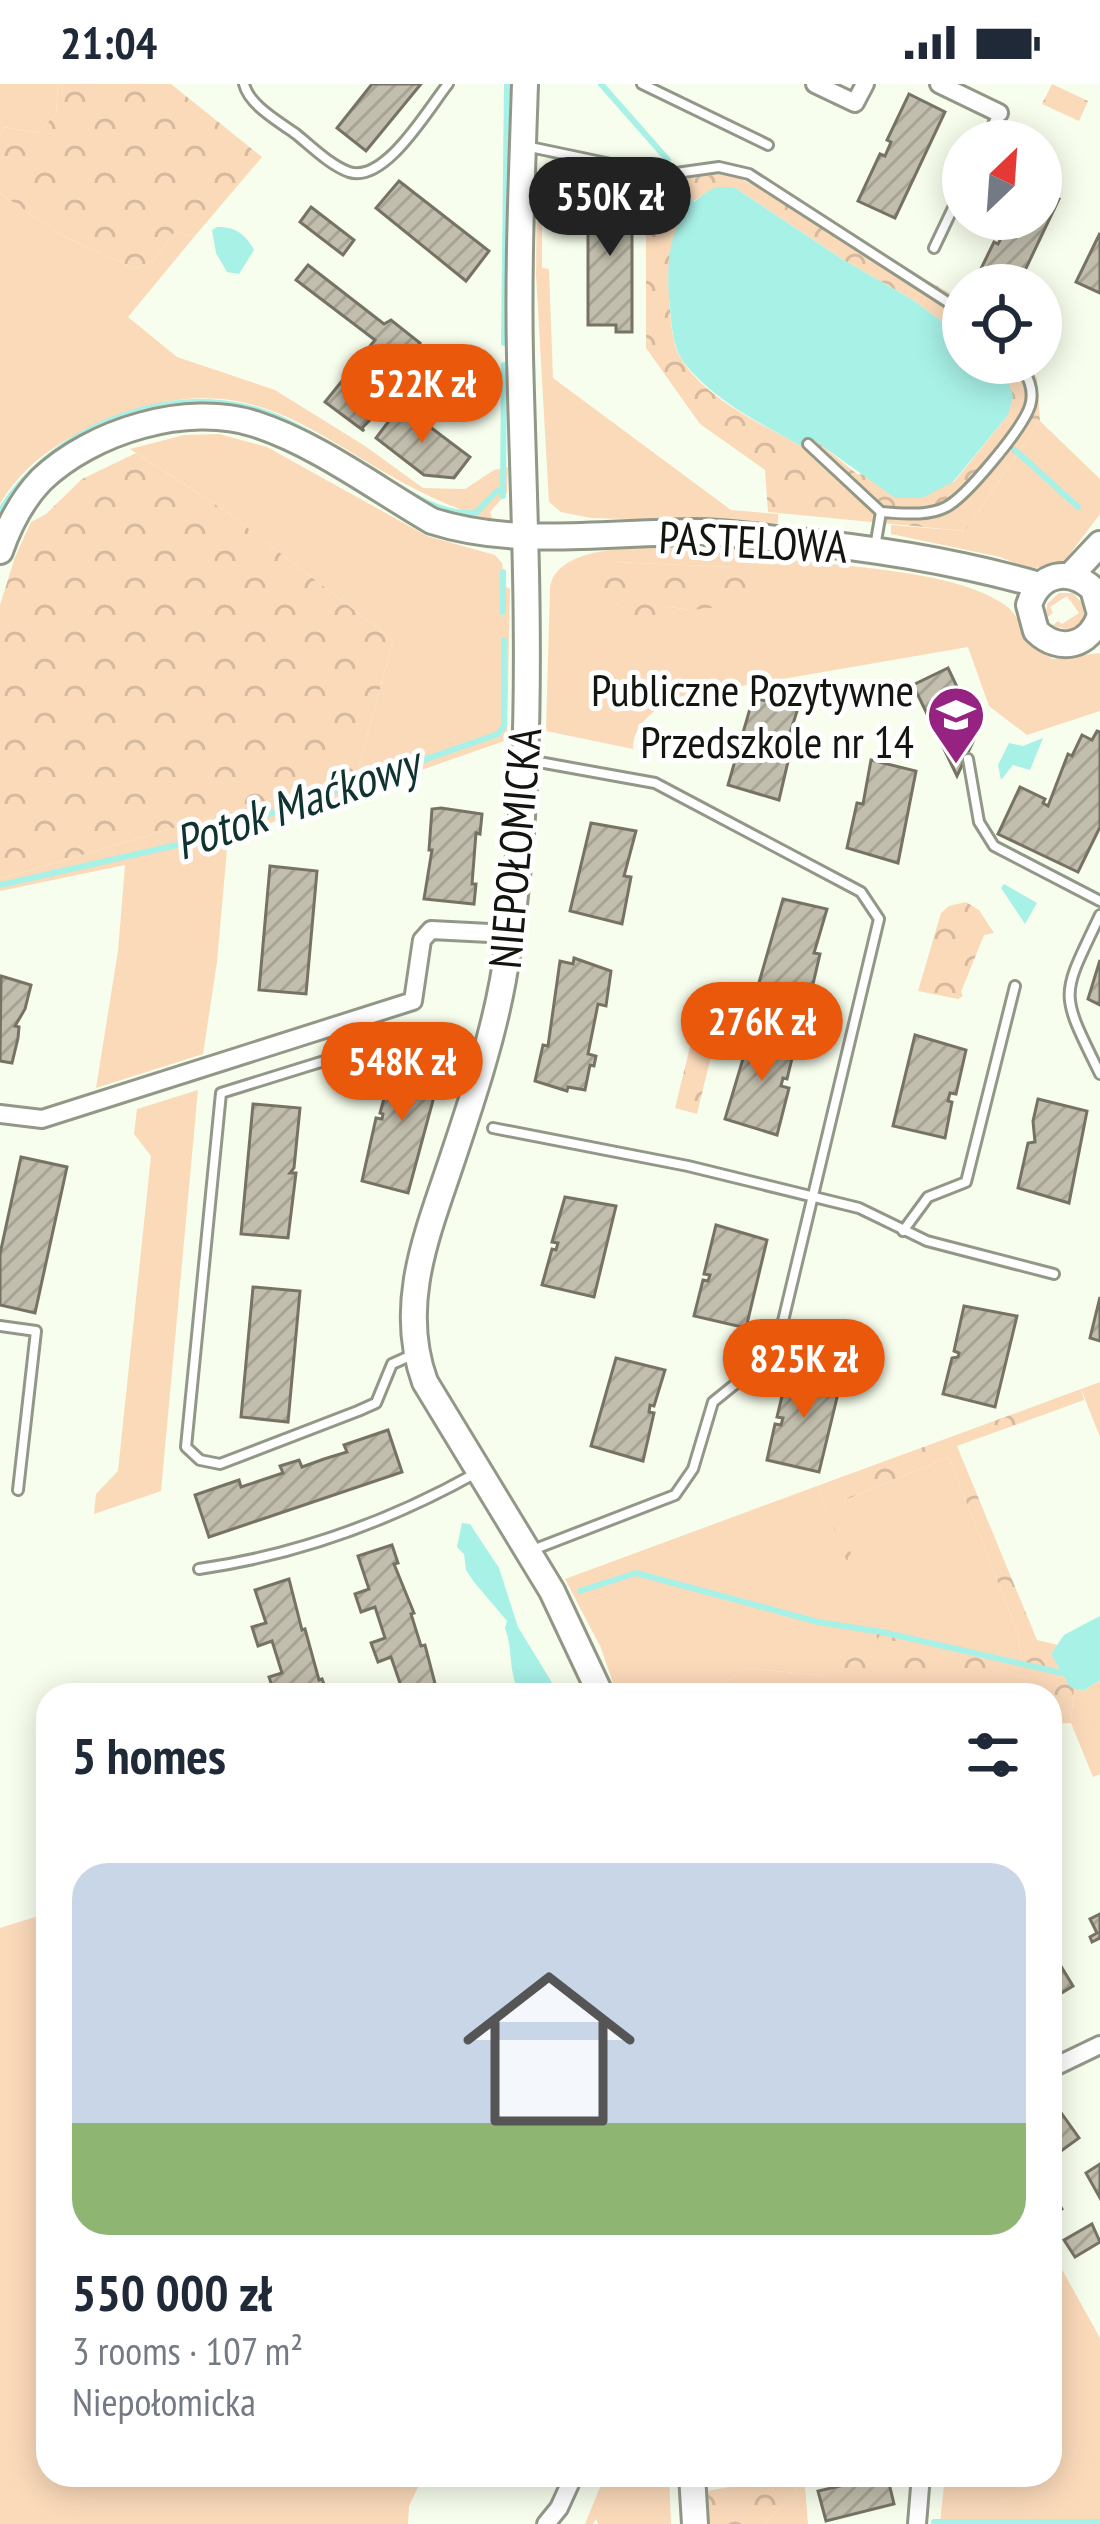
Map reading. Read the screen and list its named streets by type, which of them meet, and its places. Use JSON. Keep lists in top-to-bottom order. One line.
{"streets":{"main road":["PASTELOWA","NIEPOŁOMICKA"]},"crossings":[["PASTELOWA","NIEPOŁOMICKA"]],"water":["Potok Maćkowy"],"places":{"school or university":["Publiczne Pozytywne Przedszkole nr 14"]},"north":"top right","page":{"status":"21:04","price":["550K zł","522K zł","276K zł","548K zł","825K zł"],"heading":"5 homes","list":[{"name":"550 000 zł","note":"3 rooms · 107 m² · Niepołomicka"}]}}
